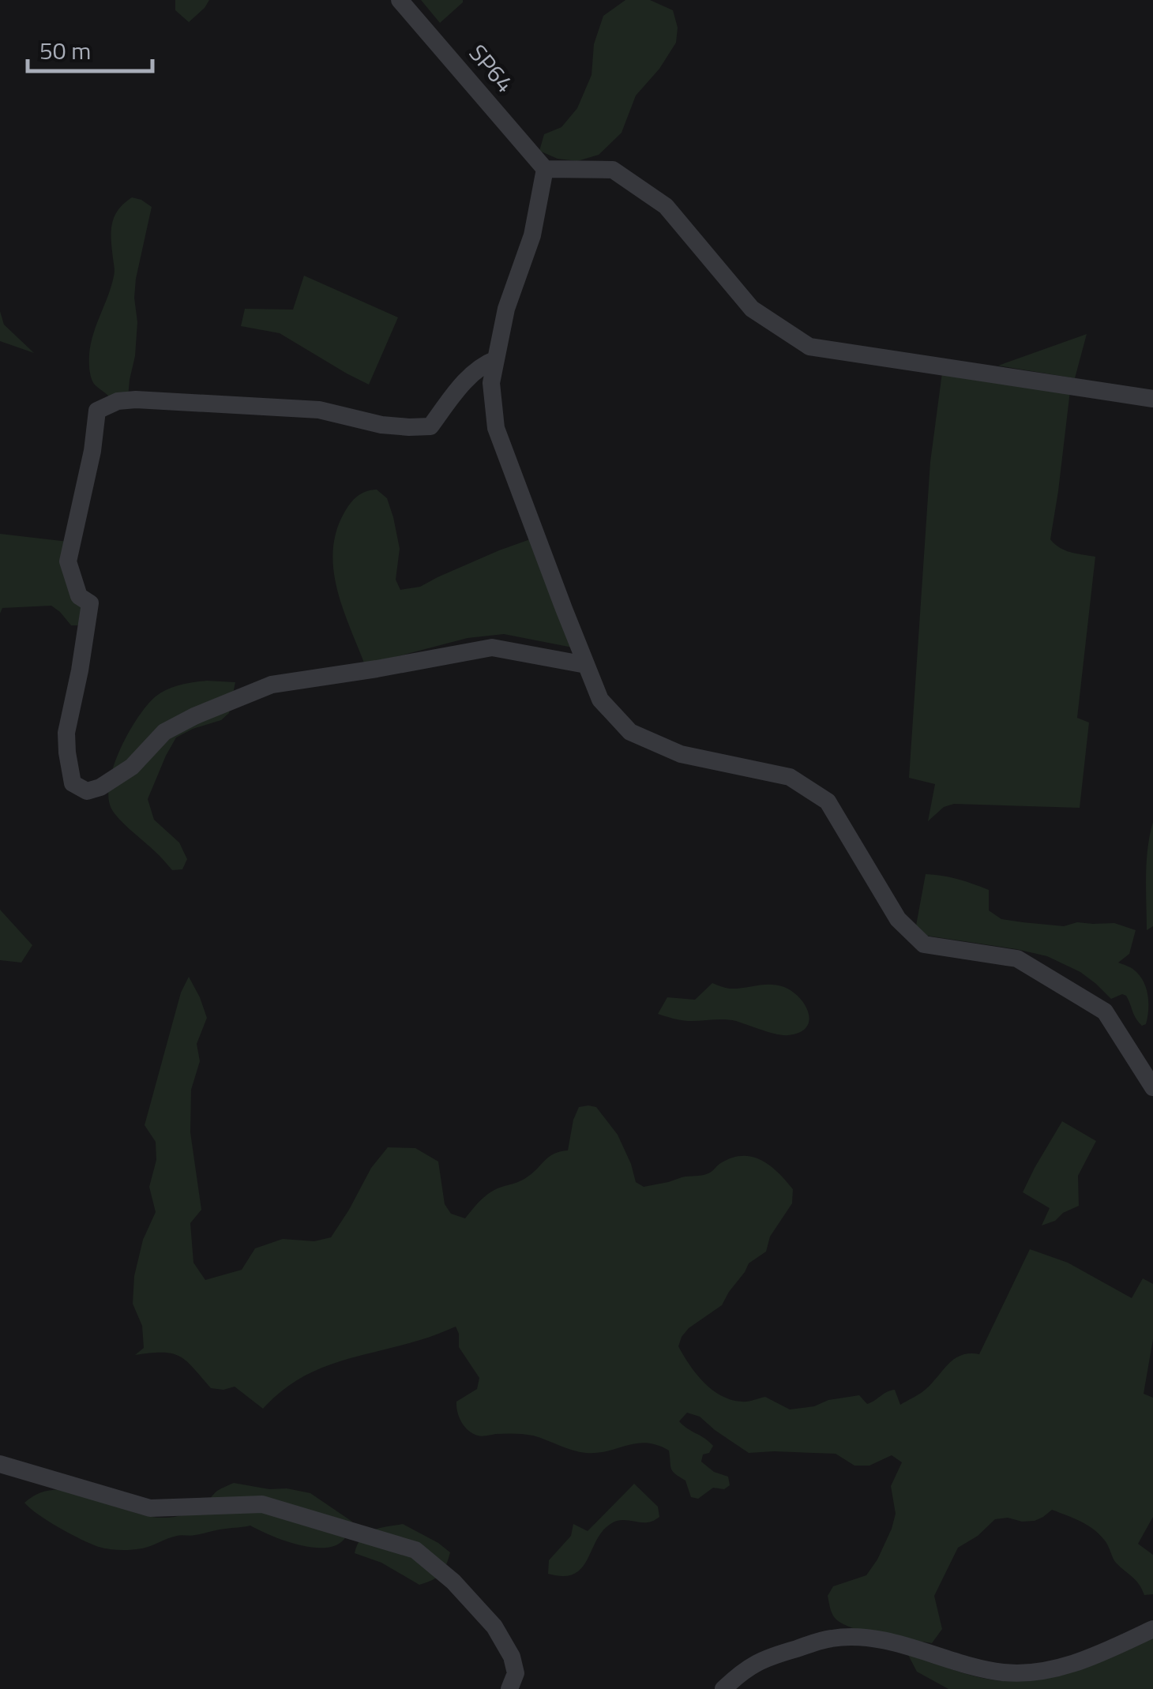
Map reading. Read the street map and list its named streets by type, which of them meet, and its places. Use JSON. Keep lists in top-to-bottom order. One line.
{"streets":{"street":["SP64"]},"scale_bar":"50 m"}
